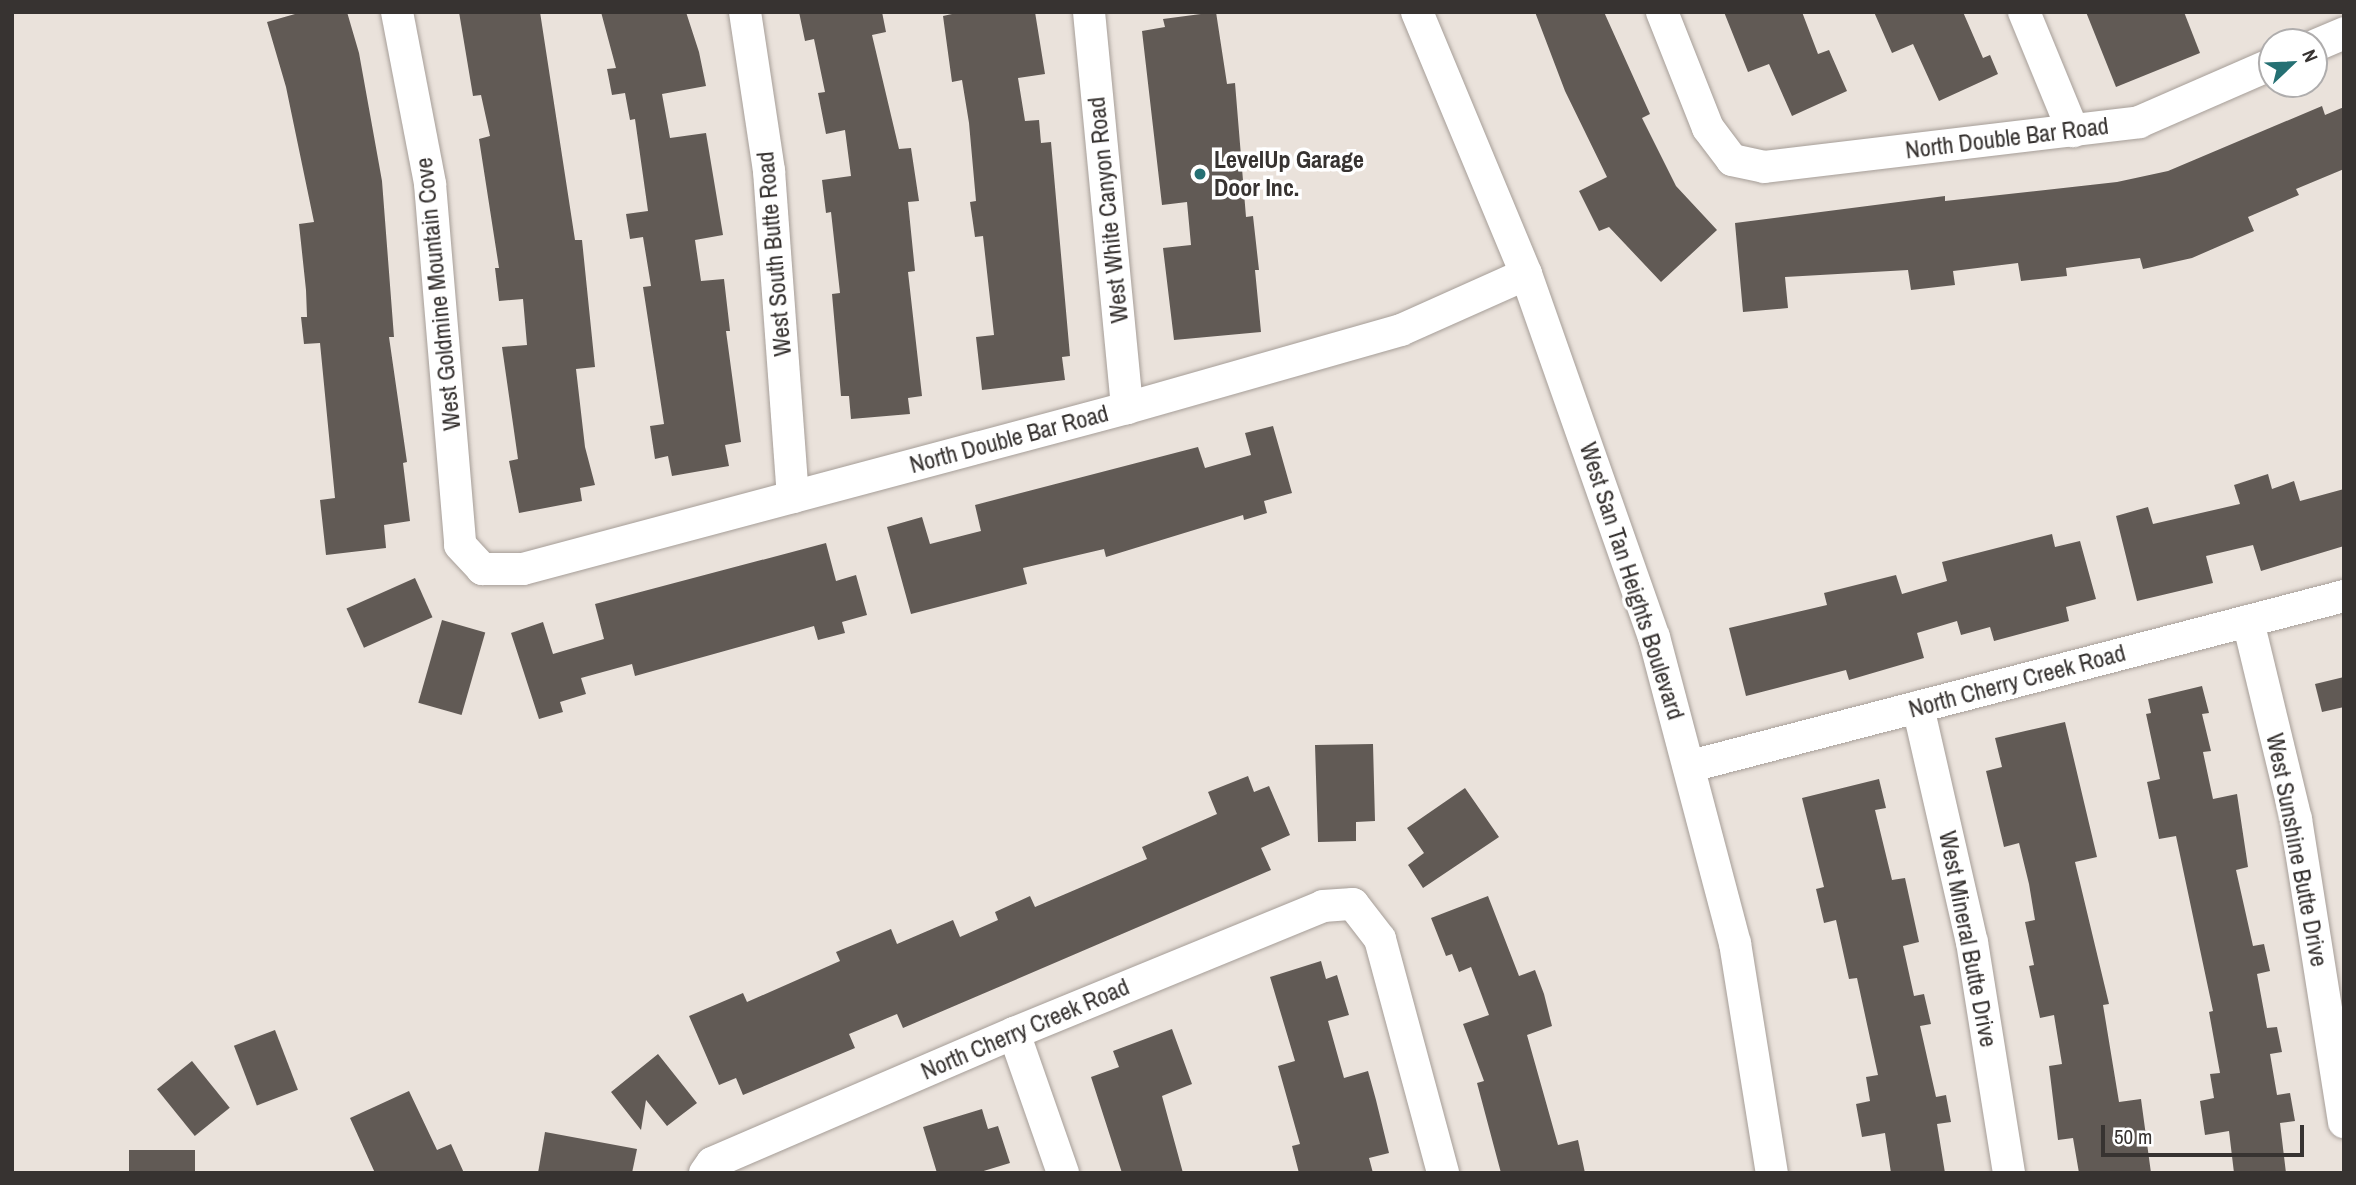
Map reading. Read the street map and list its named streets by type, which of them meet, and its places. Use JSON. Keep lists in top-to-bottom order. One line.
{"streets":{"street":["North Double Bar Road","West White Canyon Road","West South Butte Road","West Goldmine Mountain Cove","West San Tan Heights Boulevard","North Cherry Creek Road","West Sunshine Butte Drive","West Mineral Butte Drive"]},"crossings":[["North Double Bar Road","West White Canyon Road"],["North Double Bar Road","West South Butte Road"],["North Double Bar Road","West Goldmine Mountain Cove"],["North Double Bar Road","West San Tan Heights Boulevard"],["West San Tan Heights Boulevard","North Cherry Creek Road"],["North Cherry Creek Road","West Sunshine Butte Drive"],["North Cherry Creek Road","West Mineral Butte Drive"]],"places":["LevelUp Garage Door Inc."],"scale_bar":"50 m","north":"top right"}
